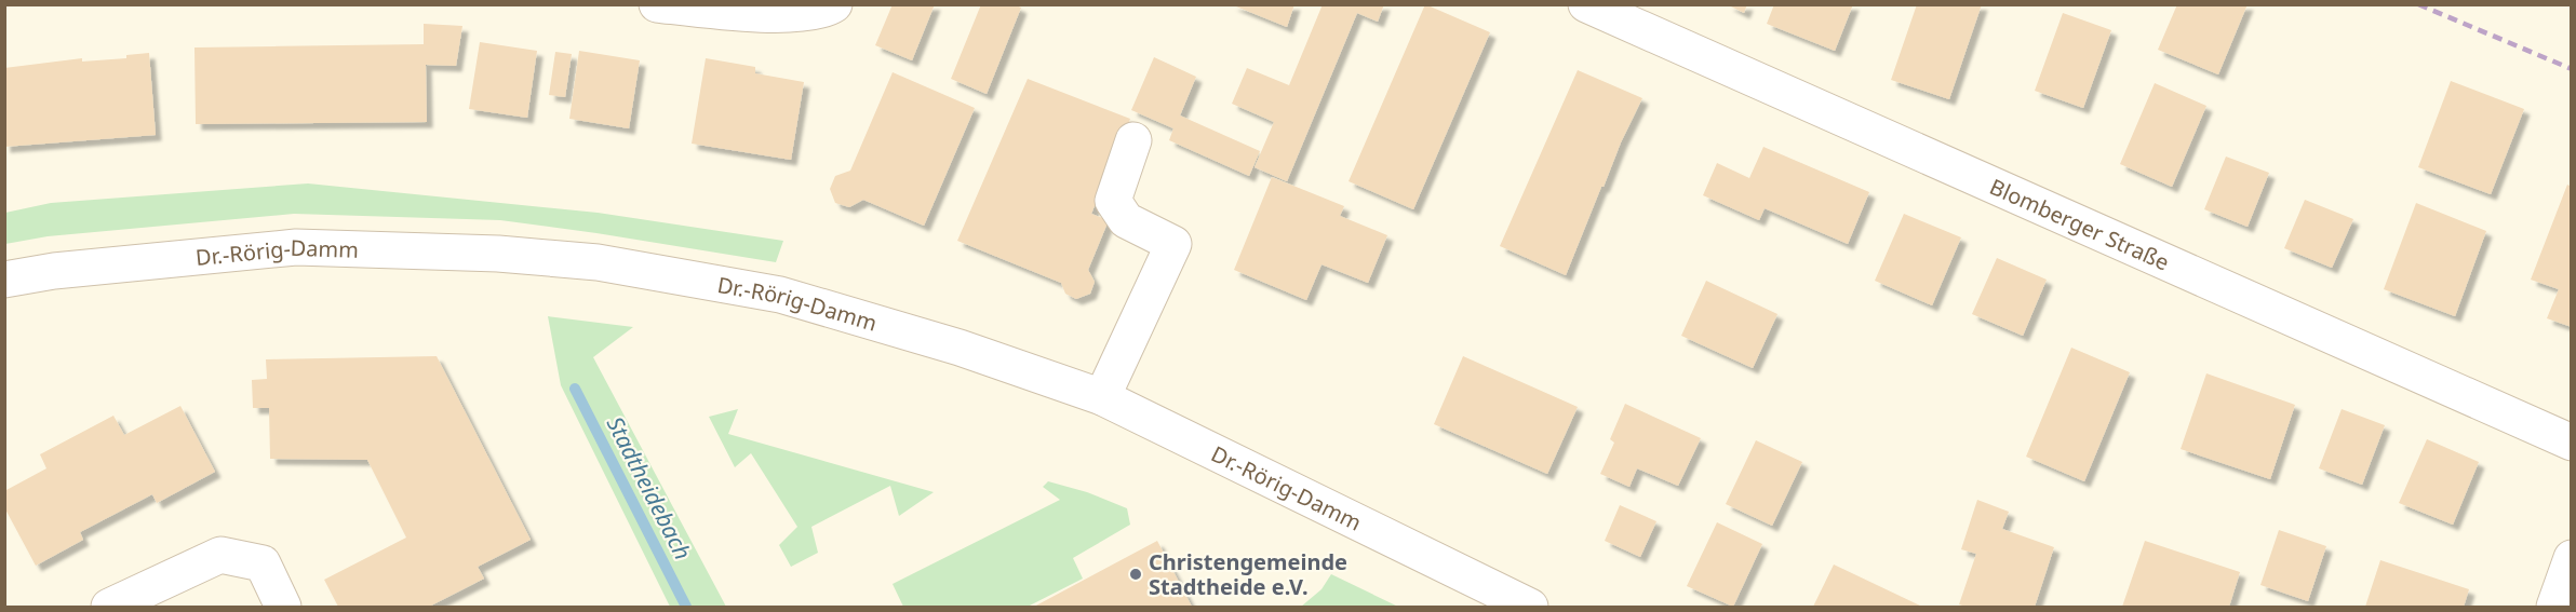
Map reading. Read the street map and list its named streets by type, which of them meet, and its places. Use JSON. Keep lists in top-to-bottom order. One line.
{"streets":{"street":["Blomberger Straße","Dr.-Rörig-Damm"]},"water":["Stadtheidebach"],"places":["Christengemeinde Stadtheide e.V."]}
